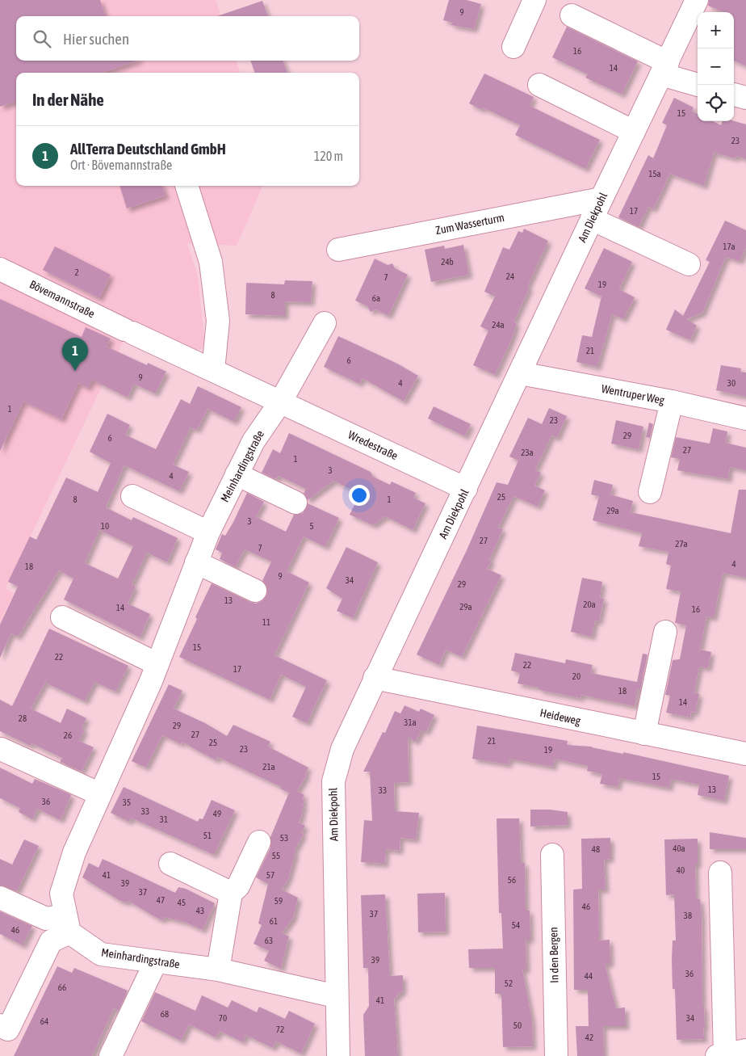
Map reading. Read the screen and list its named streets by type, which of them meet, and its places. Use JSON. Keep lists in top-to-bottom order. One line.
{"streets":{"street":["Am Diekpohl","Zum Wasserturm","Bövemannstraße","Wentruper Weg","Wredestraße","Meinhardingstraße","Heideweg","In den Bergen"]},"crossings":[["Am Diekpohl","Zum Wasserturm"],["Am Diekpohl","Wentruper Weg"],["Am Diekpohl","Wredestraße"],["Am Diekpohl","Meinhardingstraße"],["Am Diekpohl","Heideweg"],["Bövemannstraße","Wredestraße"],["Wredestraße","Meinhardingstraße"]],"house_numbers":["9","16","14","15","23","15a","17","17a","24b","2","24","7","19","8","6a","24a","21","6","9","4","30","1","23","29","6","27","23a","1","3","4","25","8","1","29a","3","10","5","27","27a","7","4","18","9","34","29","13","20a","29a","14","16","11","15","22","22","17","20","18","14","28","31a","29","27","26","21","25","23","19","21a","15","13","33","36","35","33","49","31","51","53","40a","48","55","40","41","57","56","39","37","47","59","45","46","43","37","38","61","54","46","63","39","36","44","52","66","41","68","70","34","64","50","72","42"],"page":{"map_buttons":["+","−"],"search":"Hier suchen","heading":"In der Nähe","list":[{"mark":"1","name":"AllTerra Deutschland GmbH","note":"Ort · Bövemannstraße","value":"120 m"}],"pins":"1"}}
